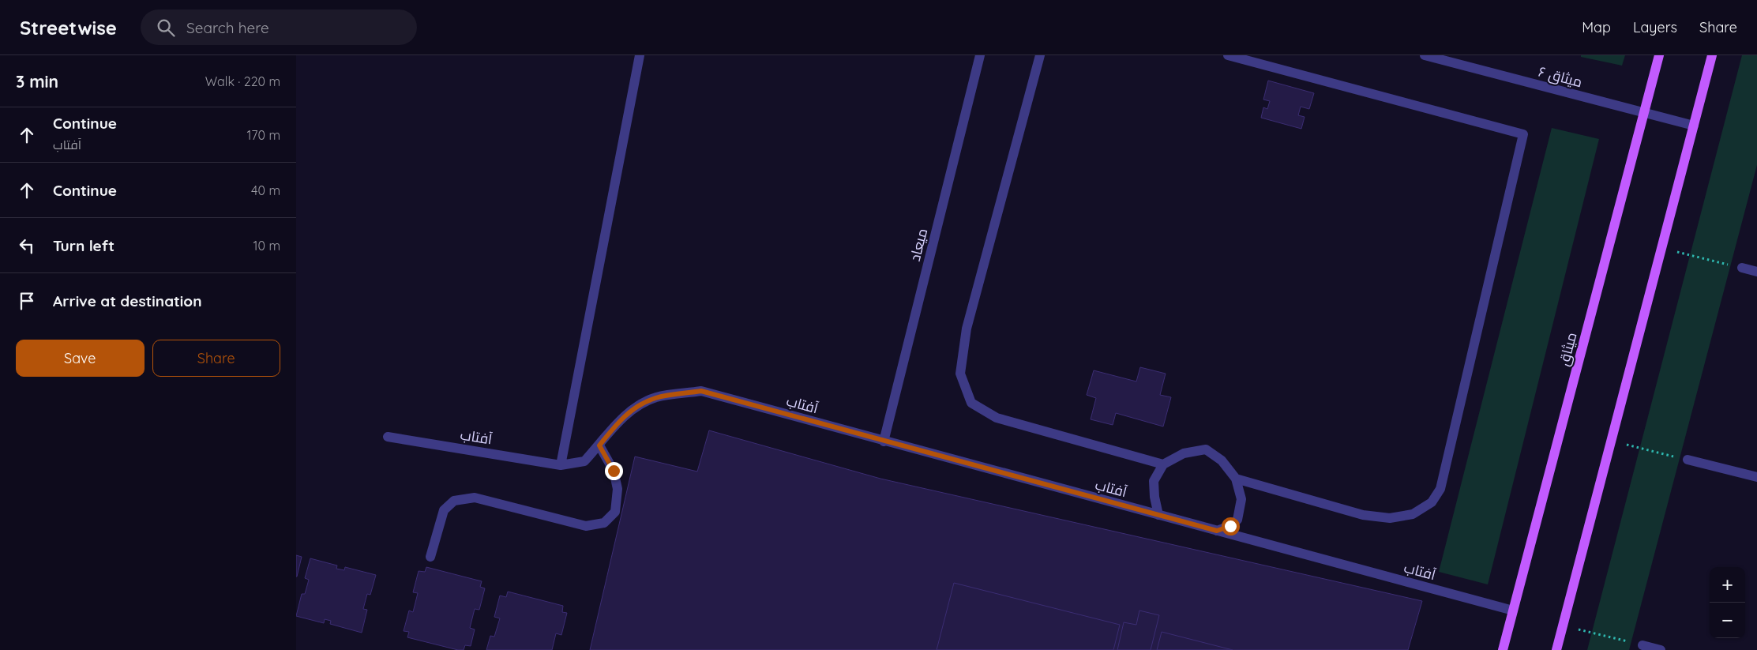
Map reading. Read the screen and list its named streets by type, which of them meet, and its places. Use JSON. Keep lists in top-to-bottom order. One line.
{"streets":{"main road":["میثاق"],"street":["میثاق ۶","میعاد","آفتاب"]},"crossings":[["میثاق ۶","میثاق"],["میعاد","آفتاب"],["میثاق","آفتاب"]],"page":{"header":"Streetwise","search":"Search here","nav":["Map","Layers","Share"],"heading":["3 min","Walk · 220 m"],"list":[["Continue","آفتاب","170 m"],["Continue","40 m"],["Turn left","10 m"],"Arrive at destination"],"buttons":["Save","Share"],"map_buttons":["+","−"]}}
